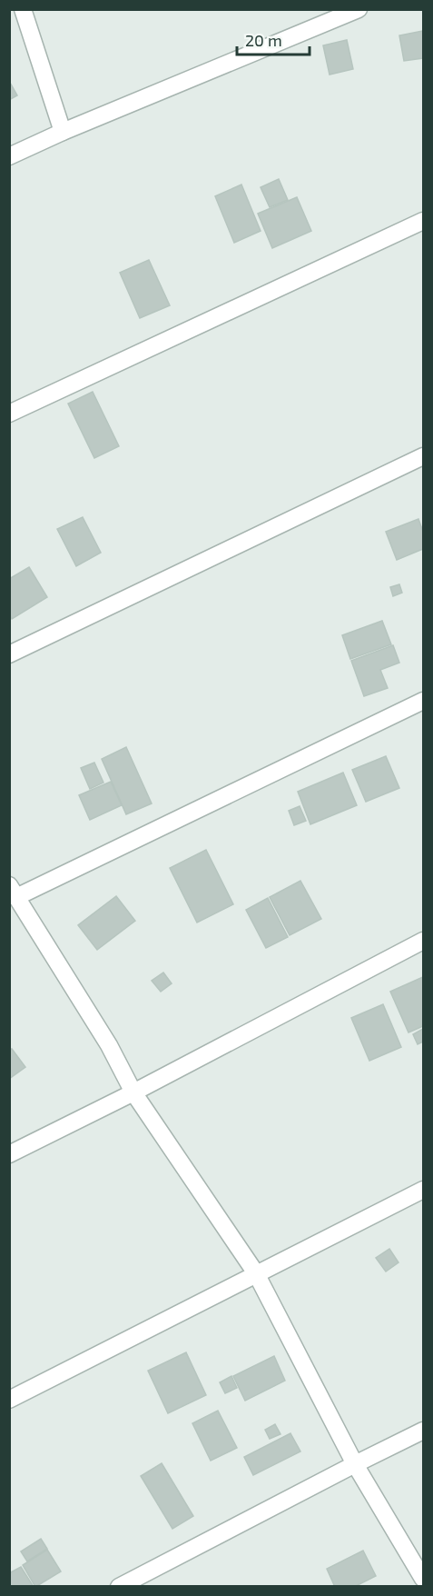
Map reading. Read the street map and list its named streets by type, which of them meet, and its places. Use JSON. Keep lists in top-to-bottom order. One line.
{"scale_bar":"20 m"}
